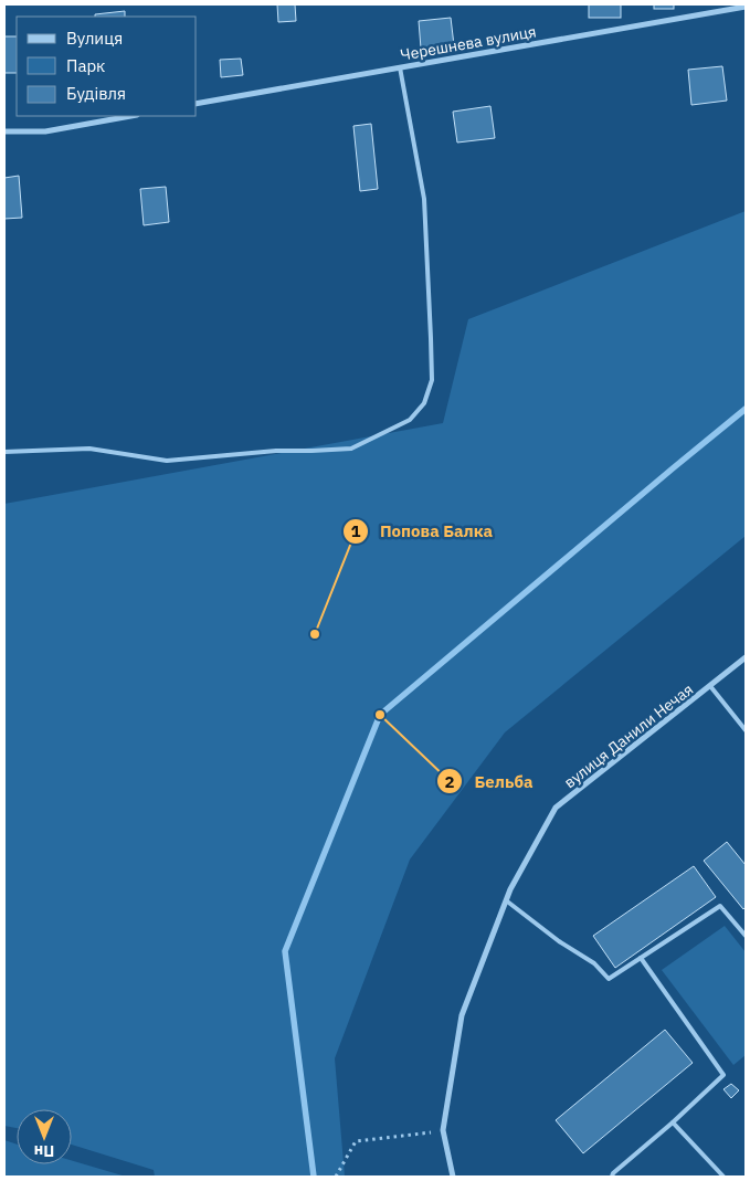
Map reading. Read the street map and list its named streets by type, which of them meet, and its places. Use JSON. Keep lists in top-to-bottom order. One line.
{"streets":{"street":["Черешнева вулиця","вулиця Данили Нечая"]},"places":["Попова Балка","Бельба"],"legend":["Вулиця","Парк","Будівля"],"north":"bottom"}
